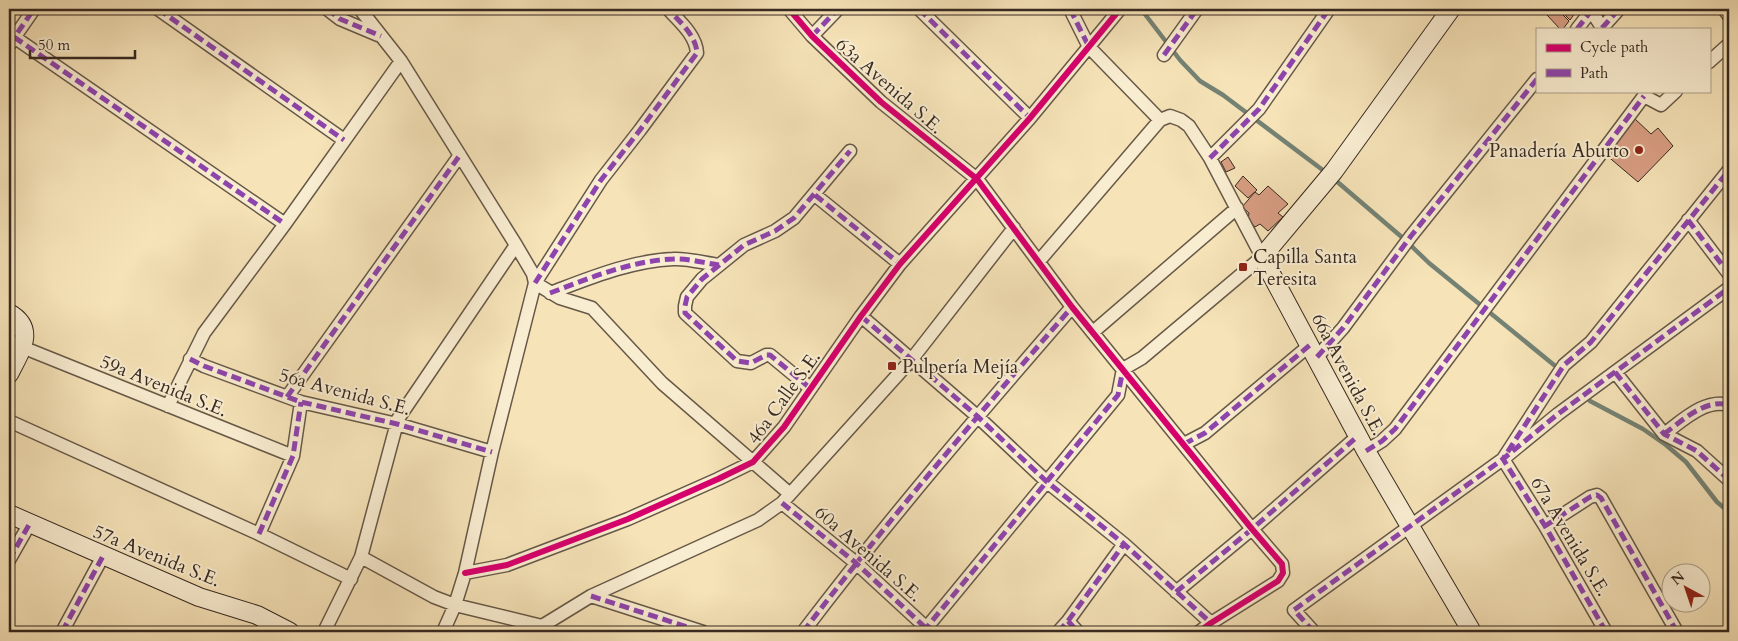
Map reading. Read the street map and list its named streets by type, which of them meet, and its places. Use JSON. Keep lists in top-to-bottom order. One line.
{"streets":{"street":["63a Avenida S.E.","66a Avenida S.E.","59a Avenida S.E.","56a Avenida S.E.","46a Calle S.E.","67a Avenida S.E.","60a Avenida S.E.","57a Avenida S.E."]},"crossings":[["63a Avenida S.E.","46a Calle S.E."],["66a Avenida S.E.","46a Calle S.E."],["46a Calle S.E.","60a Avenida S.E."]],"places":{"other":["Panadería Aburto"],"transit":["Capilla Santa Teresita","Pulpería Mejía"]},"legend":["Cycle path","Path"],"scale_bar":"50 m","north":"top left"}
